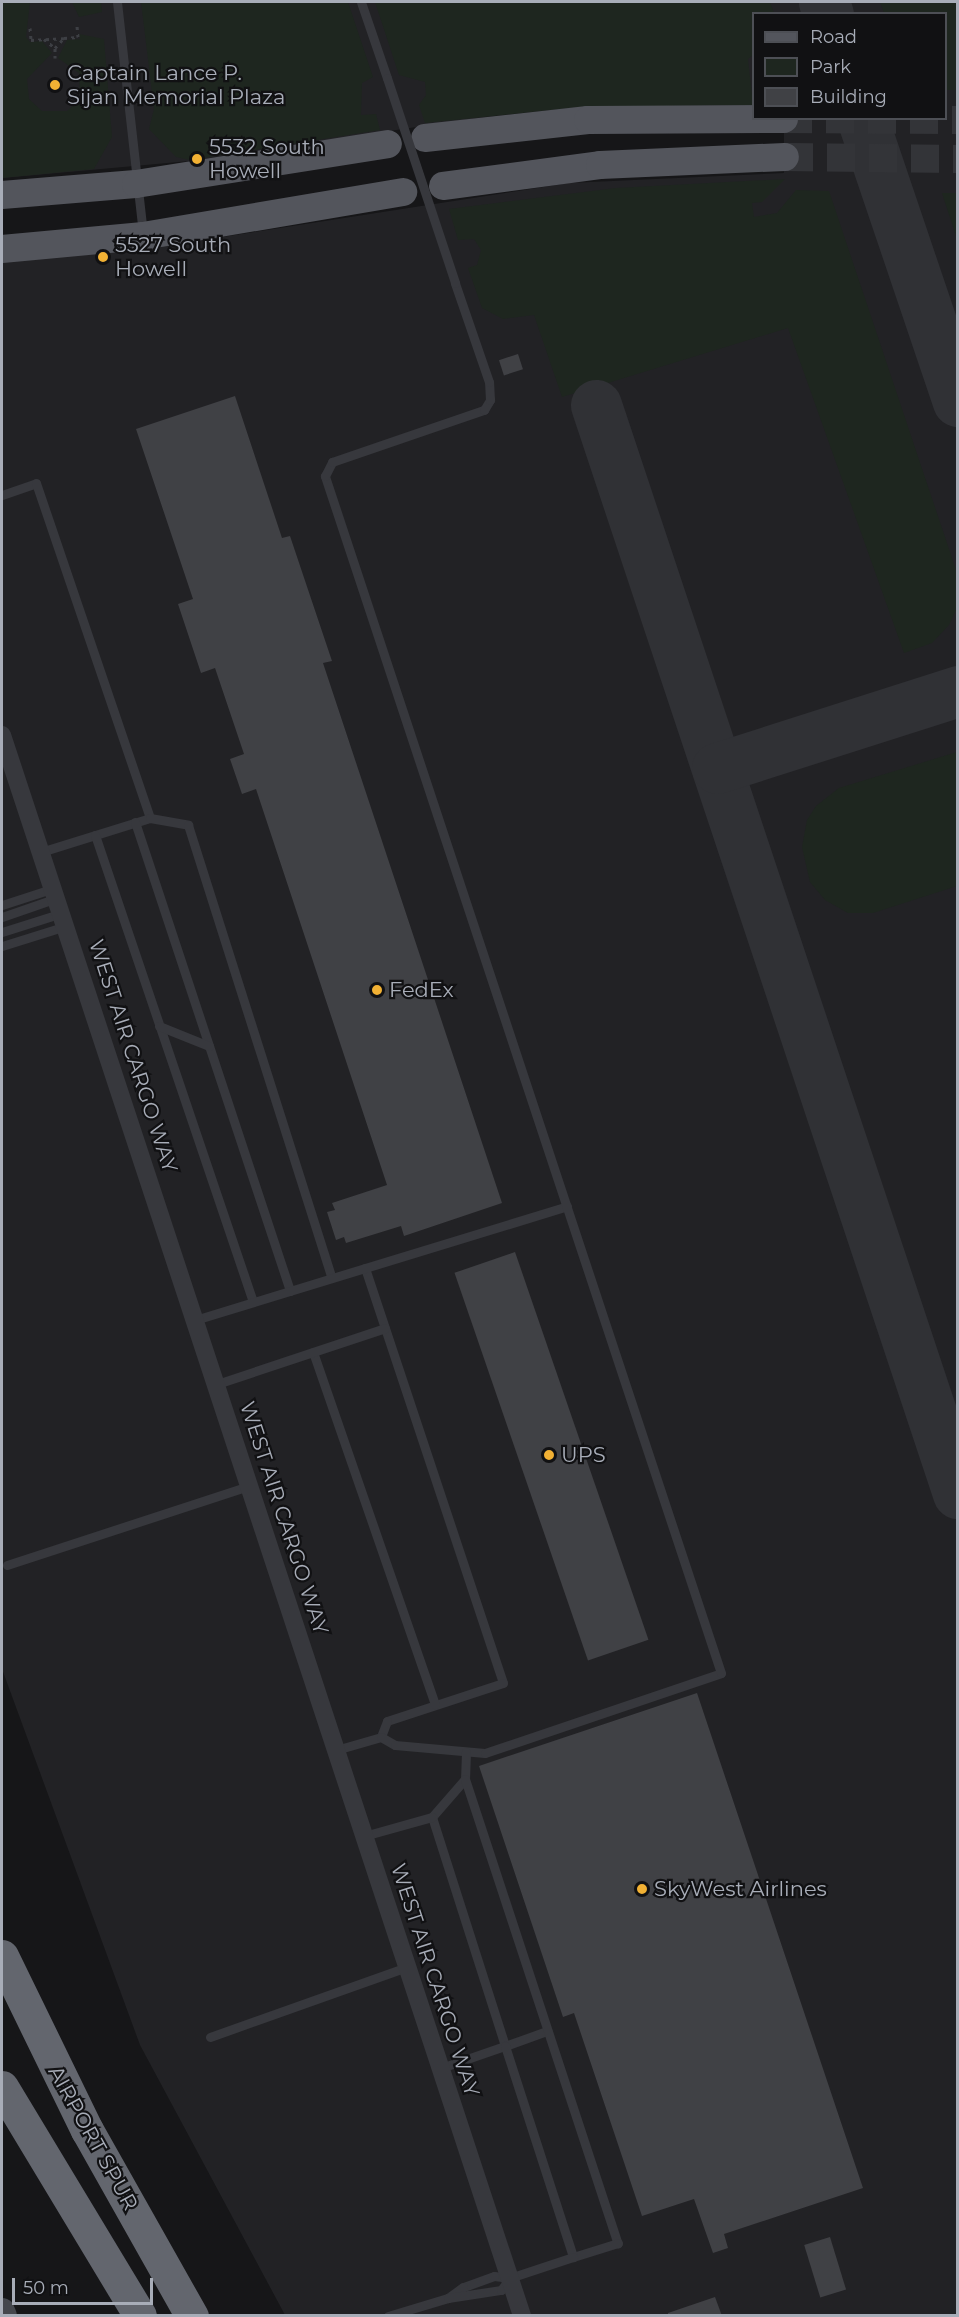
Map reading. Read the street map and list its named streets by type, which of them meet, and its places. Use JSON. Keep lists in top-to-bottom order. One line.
{"streets":{"highway":["AIRPORT SPUR"],"street":["WEST AIR CARGO WAY"]},"places":["Captain Lance P. Sijan Memorial Plaza","5532 South Howell","5527 South Howell","FedEx","UPS","SkyWest Airlines"],"legend":["Road","Park","Building"],"scale_bar":"50 m"}
